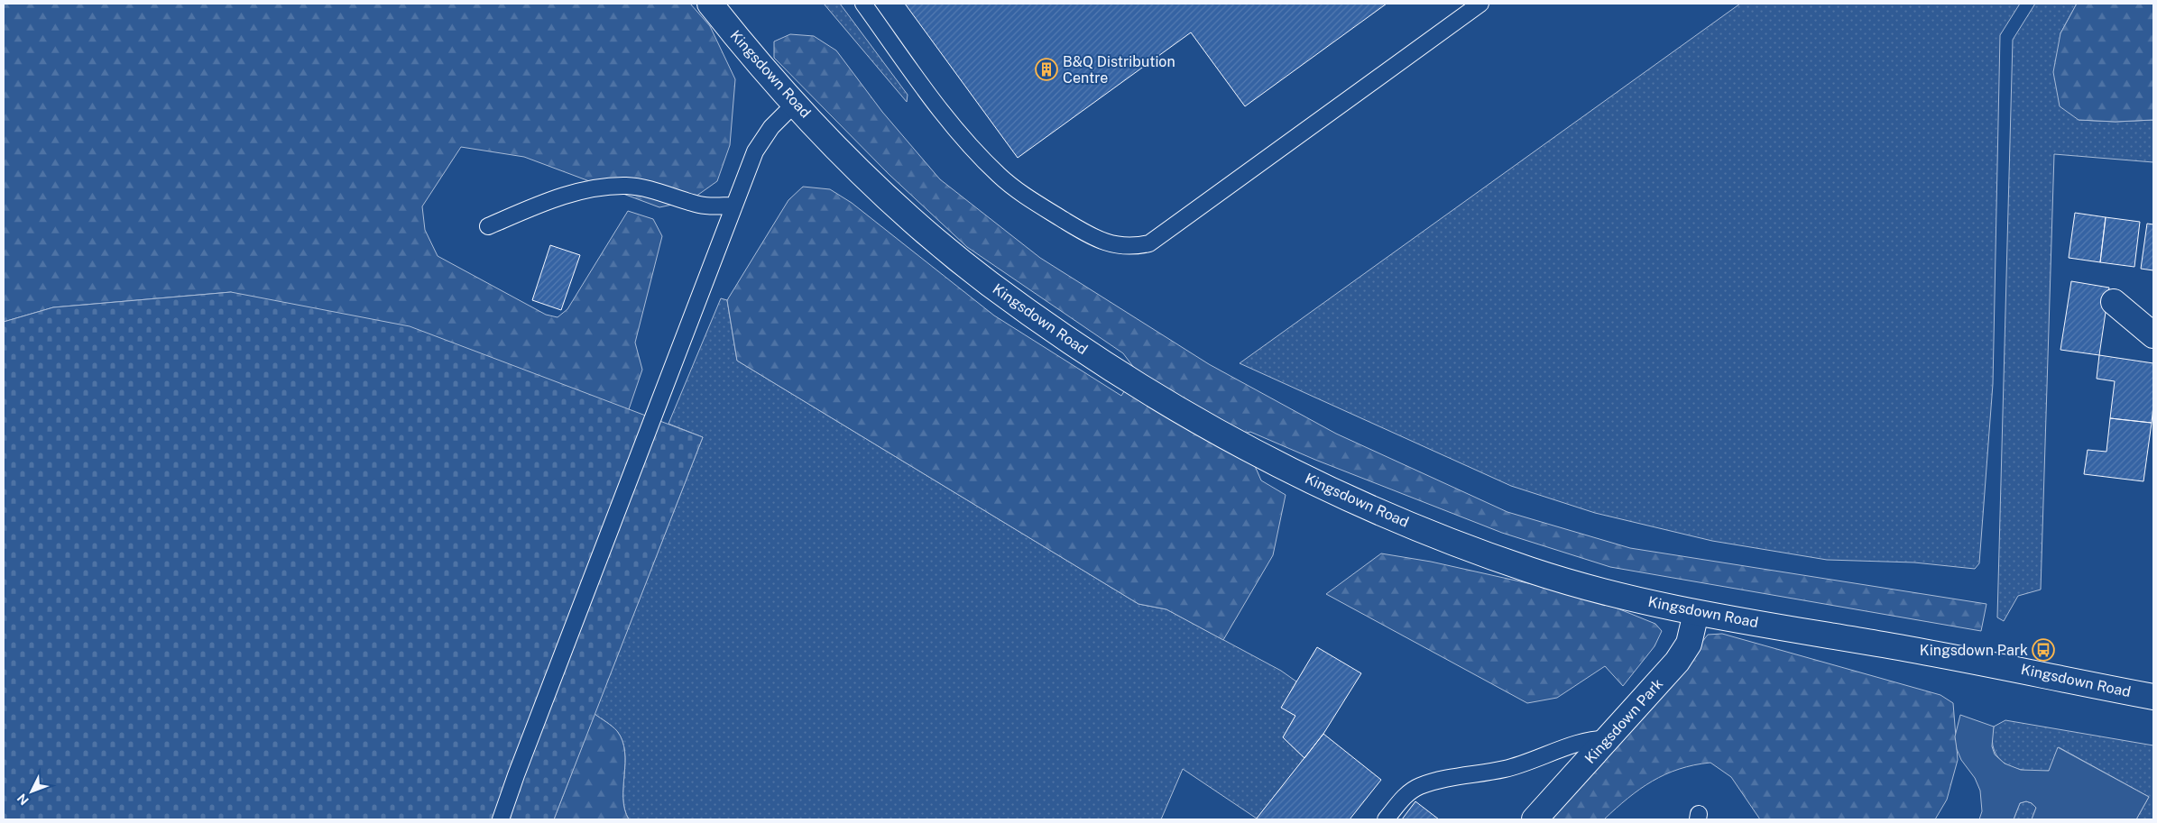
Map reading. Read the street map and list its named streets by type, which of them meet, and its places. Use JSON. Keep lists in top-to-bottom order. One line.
{"streets":{"main road":["Kingsdown Road","Kingsdown Park"]},"crossings":[["Kingsdown Road","Kingsdown Park"]],"places":{"building":["B&Q Distribution Centre"],"bus stop":["Kingsdown Park"]},"north":"bottom left"}
